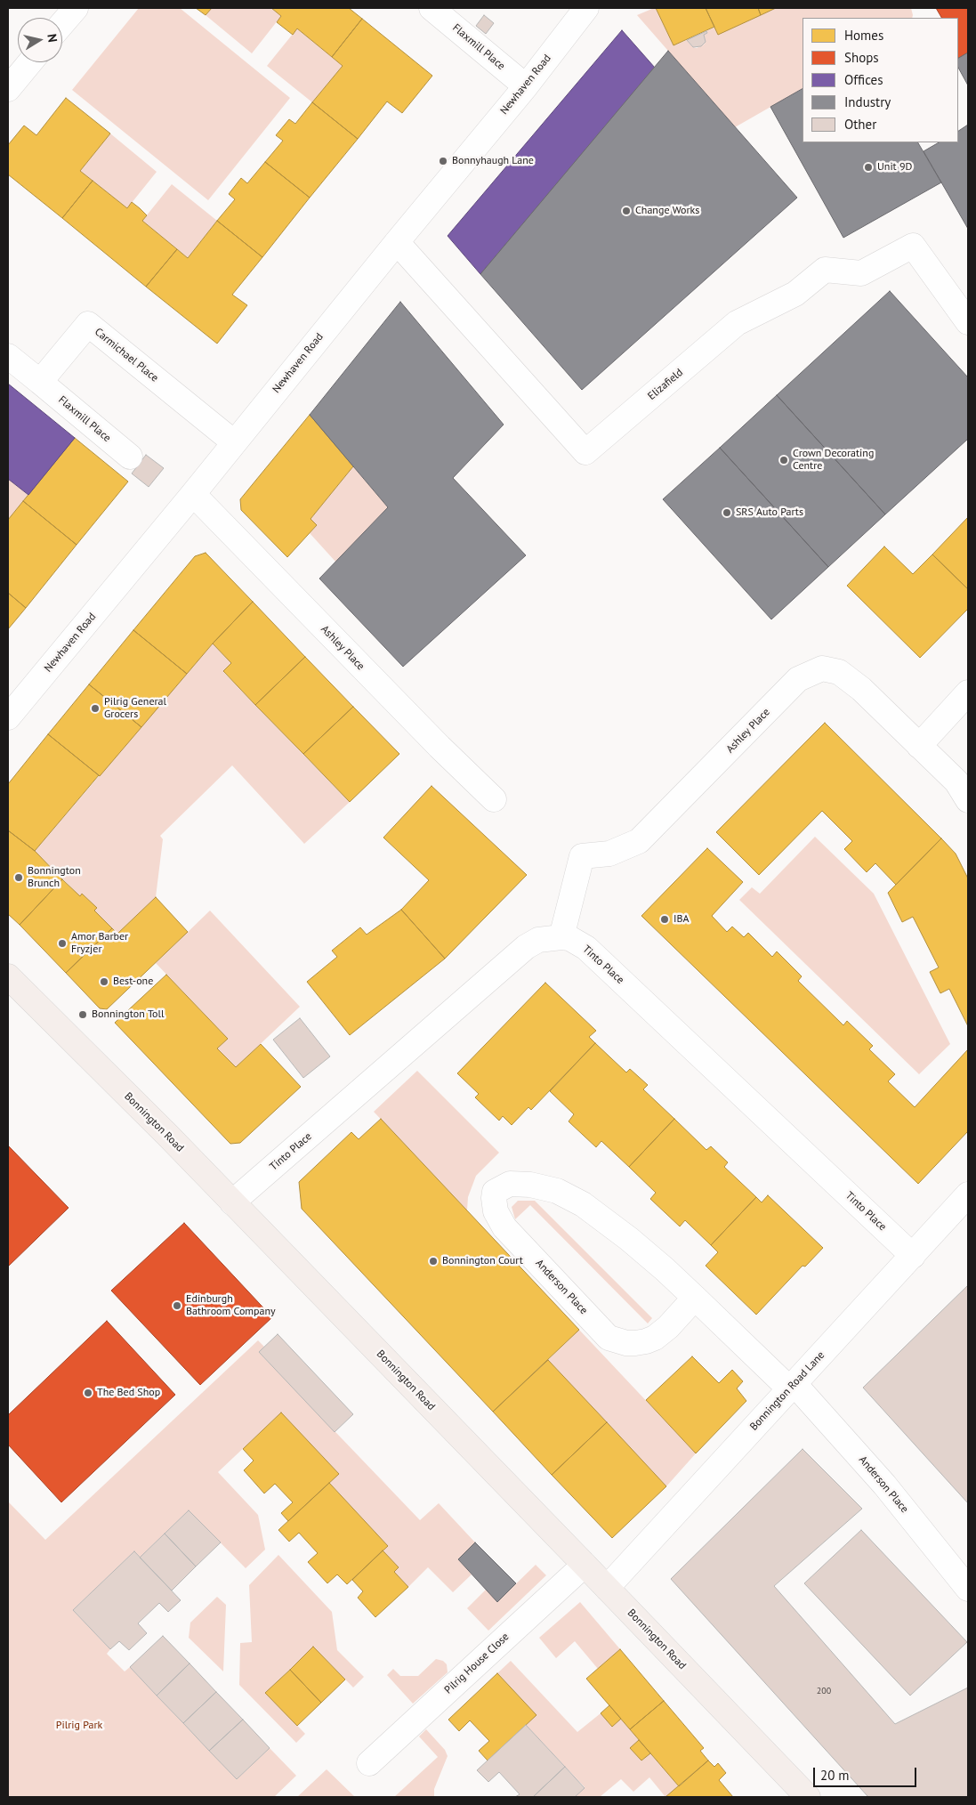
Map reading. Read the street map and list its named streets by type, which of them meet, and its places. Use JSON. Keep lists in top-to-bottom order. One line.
{"streets":{"main road":["Bonnington Road"],"street":["Flaxmill Place","Newhaven Road","Carmichael Place","Elizafield","Ashley Place","Tinto Place","Anderson Place","Bonnington Road Lane","Pilrig House Close"]},"crossings":[["Flaxmill Place","Newhaven Road"],["Flaxmill Place","Carmichael Place"],["Newhaven Road","Carmichael Place"],["Newhaven Road","Elizafield"],["Newhaven Road","Ashley Place"],["Ashley Place","Tinto Place"],["Tinto Place","Bonnington Road"],["Tinto Place","Bonnington Road Lane"],["Bonnington Road","Bonnington Road Lane"],["Bonnington Road","Pilrig House Close"],["Anderson Place","Bonnington Road Lane"]],"parks":["Pilrig Park"],"places":["Bonnyhaugh Lane","Unit 9D","Change Works","Crown Decorating Centre","SRS Auto Parts","Pilrig General Grocers","Bonnington Brunch","IBA","Amor Barber Fryzjer","Best-one","Bonnington Toll","Bonnington Court","Edinburgh Bathroom Company","The Bed Shop"],"house_numbers":["200"],"legend":["Homes","Shops","Offices","Industry","Other"],"scale_bar":"20 m","north":"right"}
